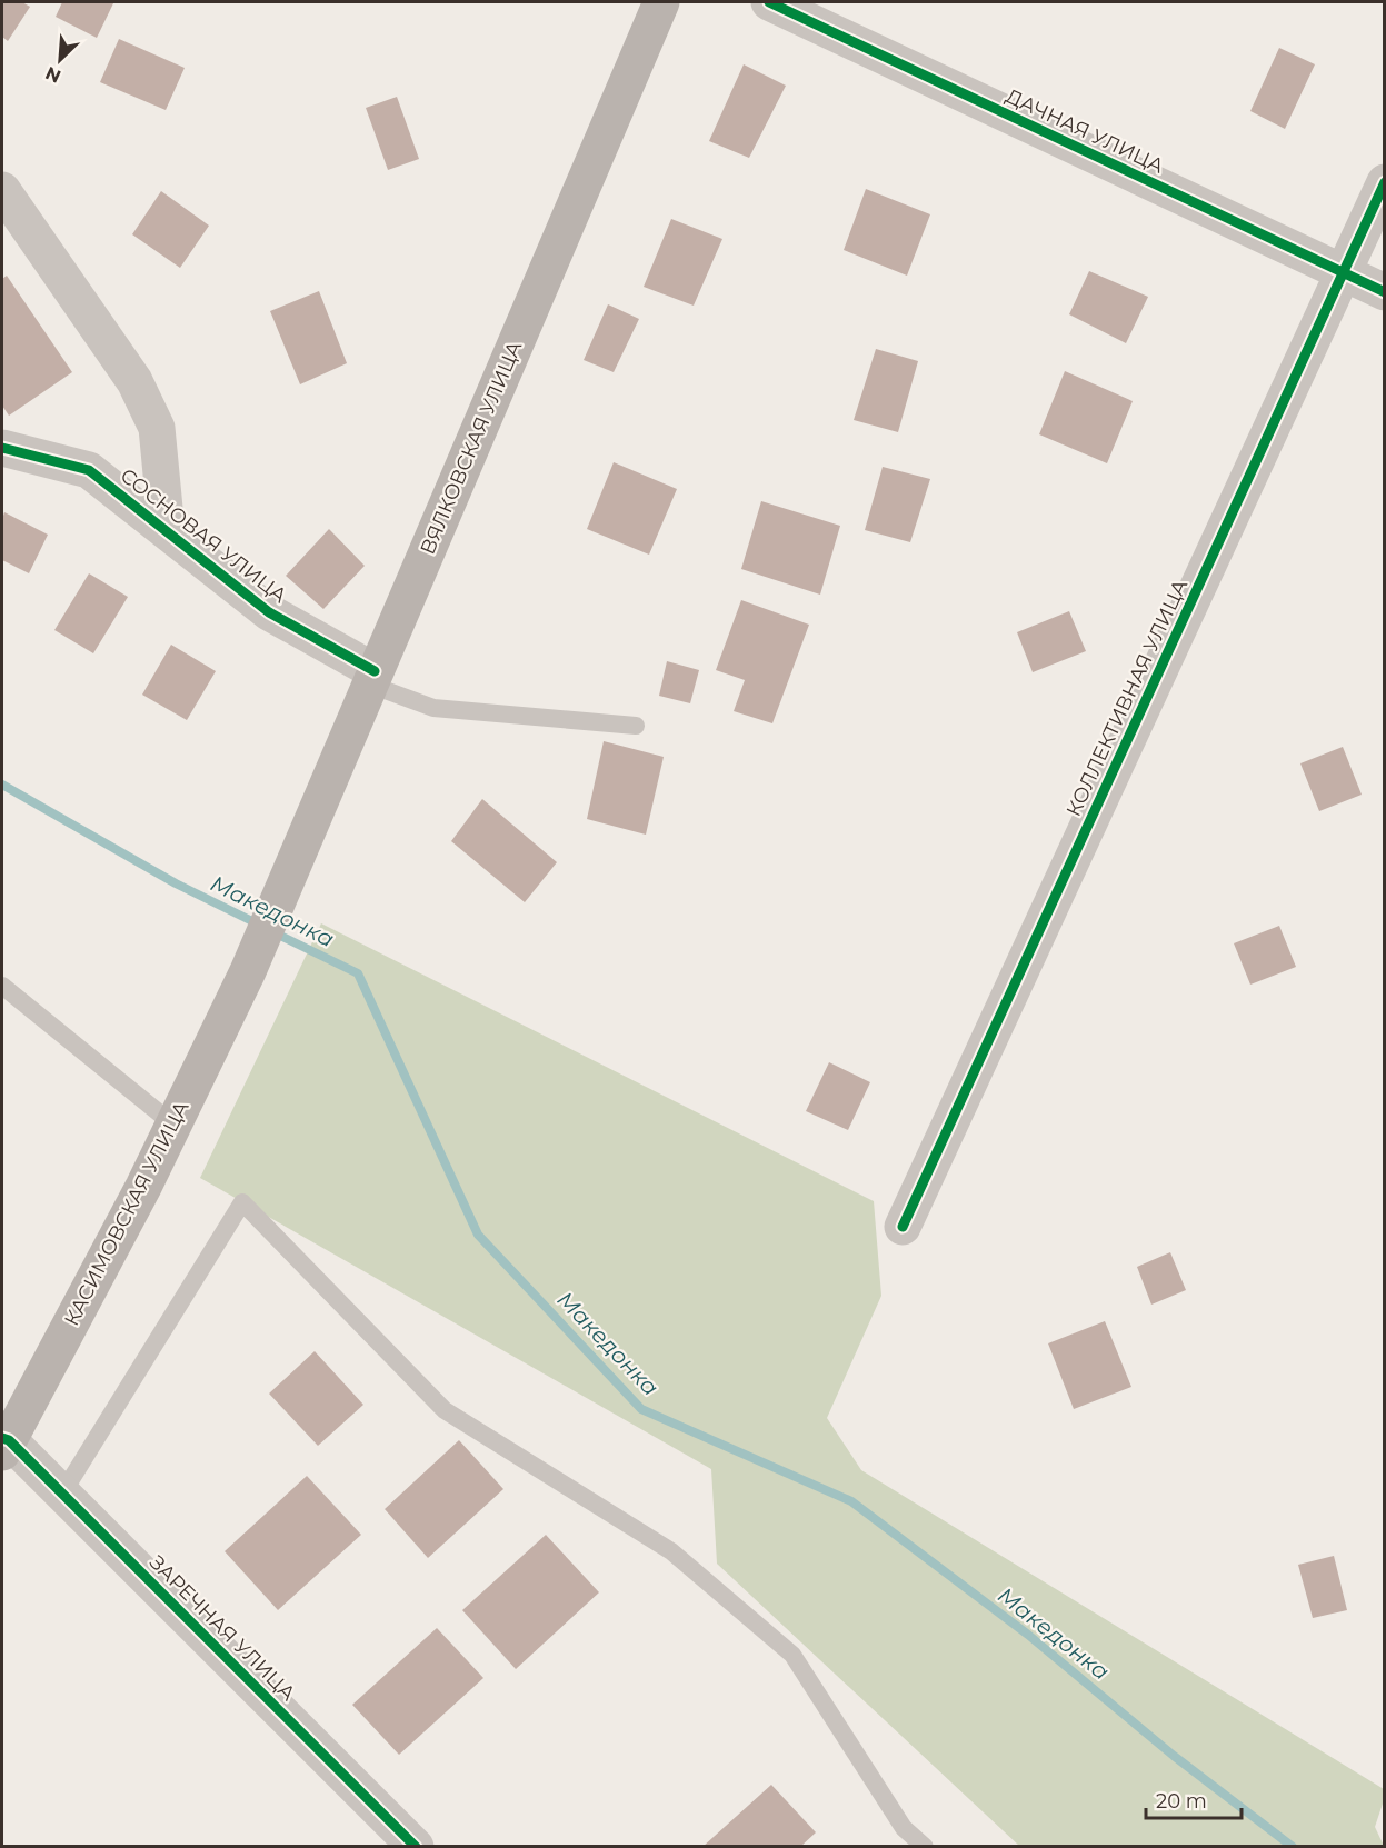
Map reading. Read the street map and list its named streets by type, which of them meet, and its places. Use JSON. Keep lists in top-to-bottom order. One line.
{"streets":{"main road":["ВЯЛКОВСКАЯ УЛИЦА","КАСИМОВСКАЯ УЛИЦА"],"street":["ДАЧНАЯ УЛИЦА","СОСНОВАЯ УЛИЦА","КОЛЛЕКТИВНАЯ УЛИЦА","ЗАРЕЧНАЯ УЛИЦА"]},"crossings":[["ДАЧНАЯ УЛИЦА","КОЛЛЕКТИВНАЯ УЛИЦА"],["ВЯЛКОВСКАЯ УЛИЦА","СОСНОВАЯ УЛИЦА"],["ВЯЛКОВСКАЯ УЛИЦА","КАСИМОВСКАЯ УЛИЦА"],["КАСИМОВСКАЯ УЛИЦА","ЗАРЕЧНАЯ УЛИЦА"]],"water":["Македонка"],"scale_bar":"20 m","north":"bottom left"}
